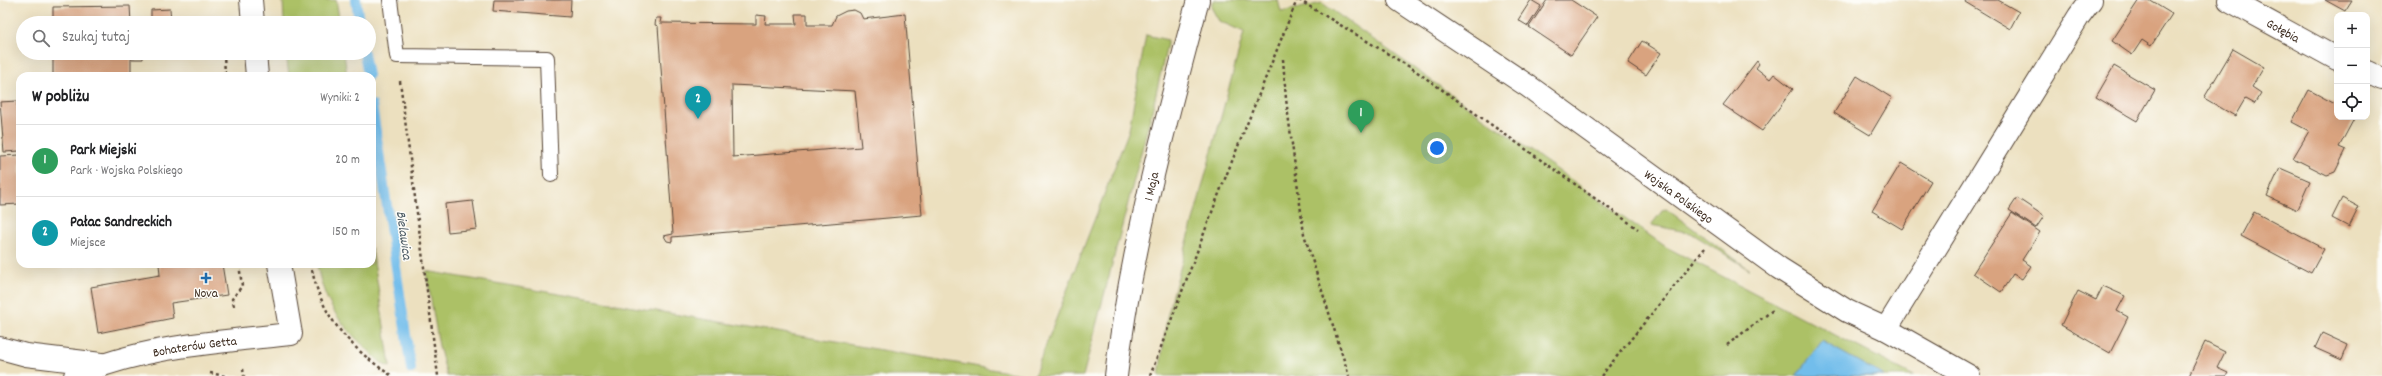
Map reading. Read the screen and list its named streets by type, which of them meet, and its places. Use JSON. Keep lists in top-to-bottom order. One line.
{"streets":{"street":["Gołębia","1 Maja","Wojska Polskiego","Bohaterów Getta"]},"water":["Bielawica"],"places":{"health":["Nova"]},"page":{"map_buttons":["+","−"],"search":"Szukaj tutaj","heading":["W pobliżu","Wyniki: 2"],"pins":["2","1"],"list":[{"mark":"1","name":"Park Miejski","note":"Park · Wojska Polskiego","value":"20 m"},{"mark":"2","name":"Pałac Sandreckich","note":"Miejsce","value":"150 m"}]}}
